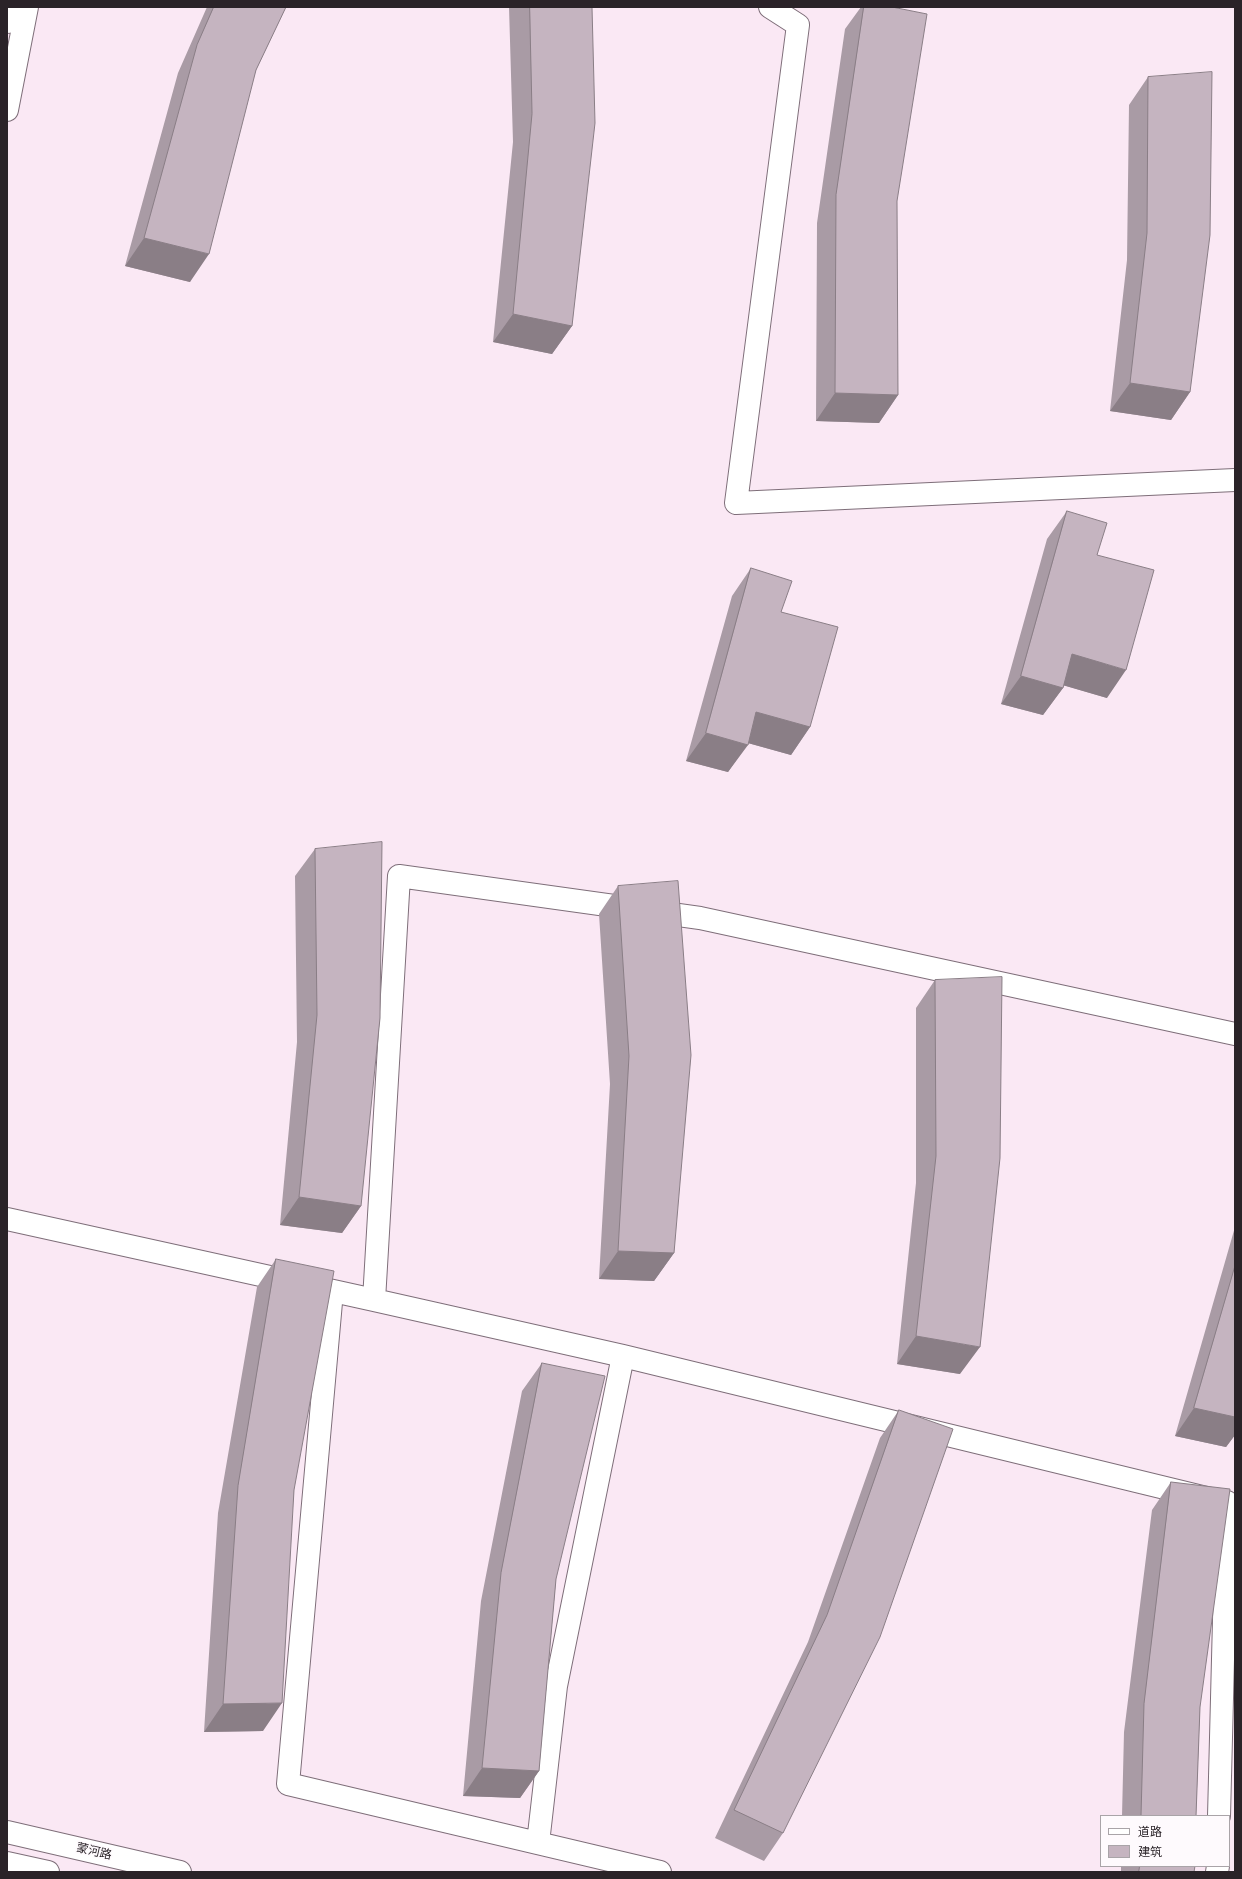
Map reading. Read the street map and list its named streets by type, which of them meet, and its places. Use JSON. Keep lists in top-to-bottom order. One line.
{"streets":{"street":["蒙河路"]},"legend":["道路","建筑"]}
